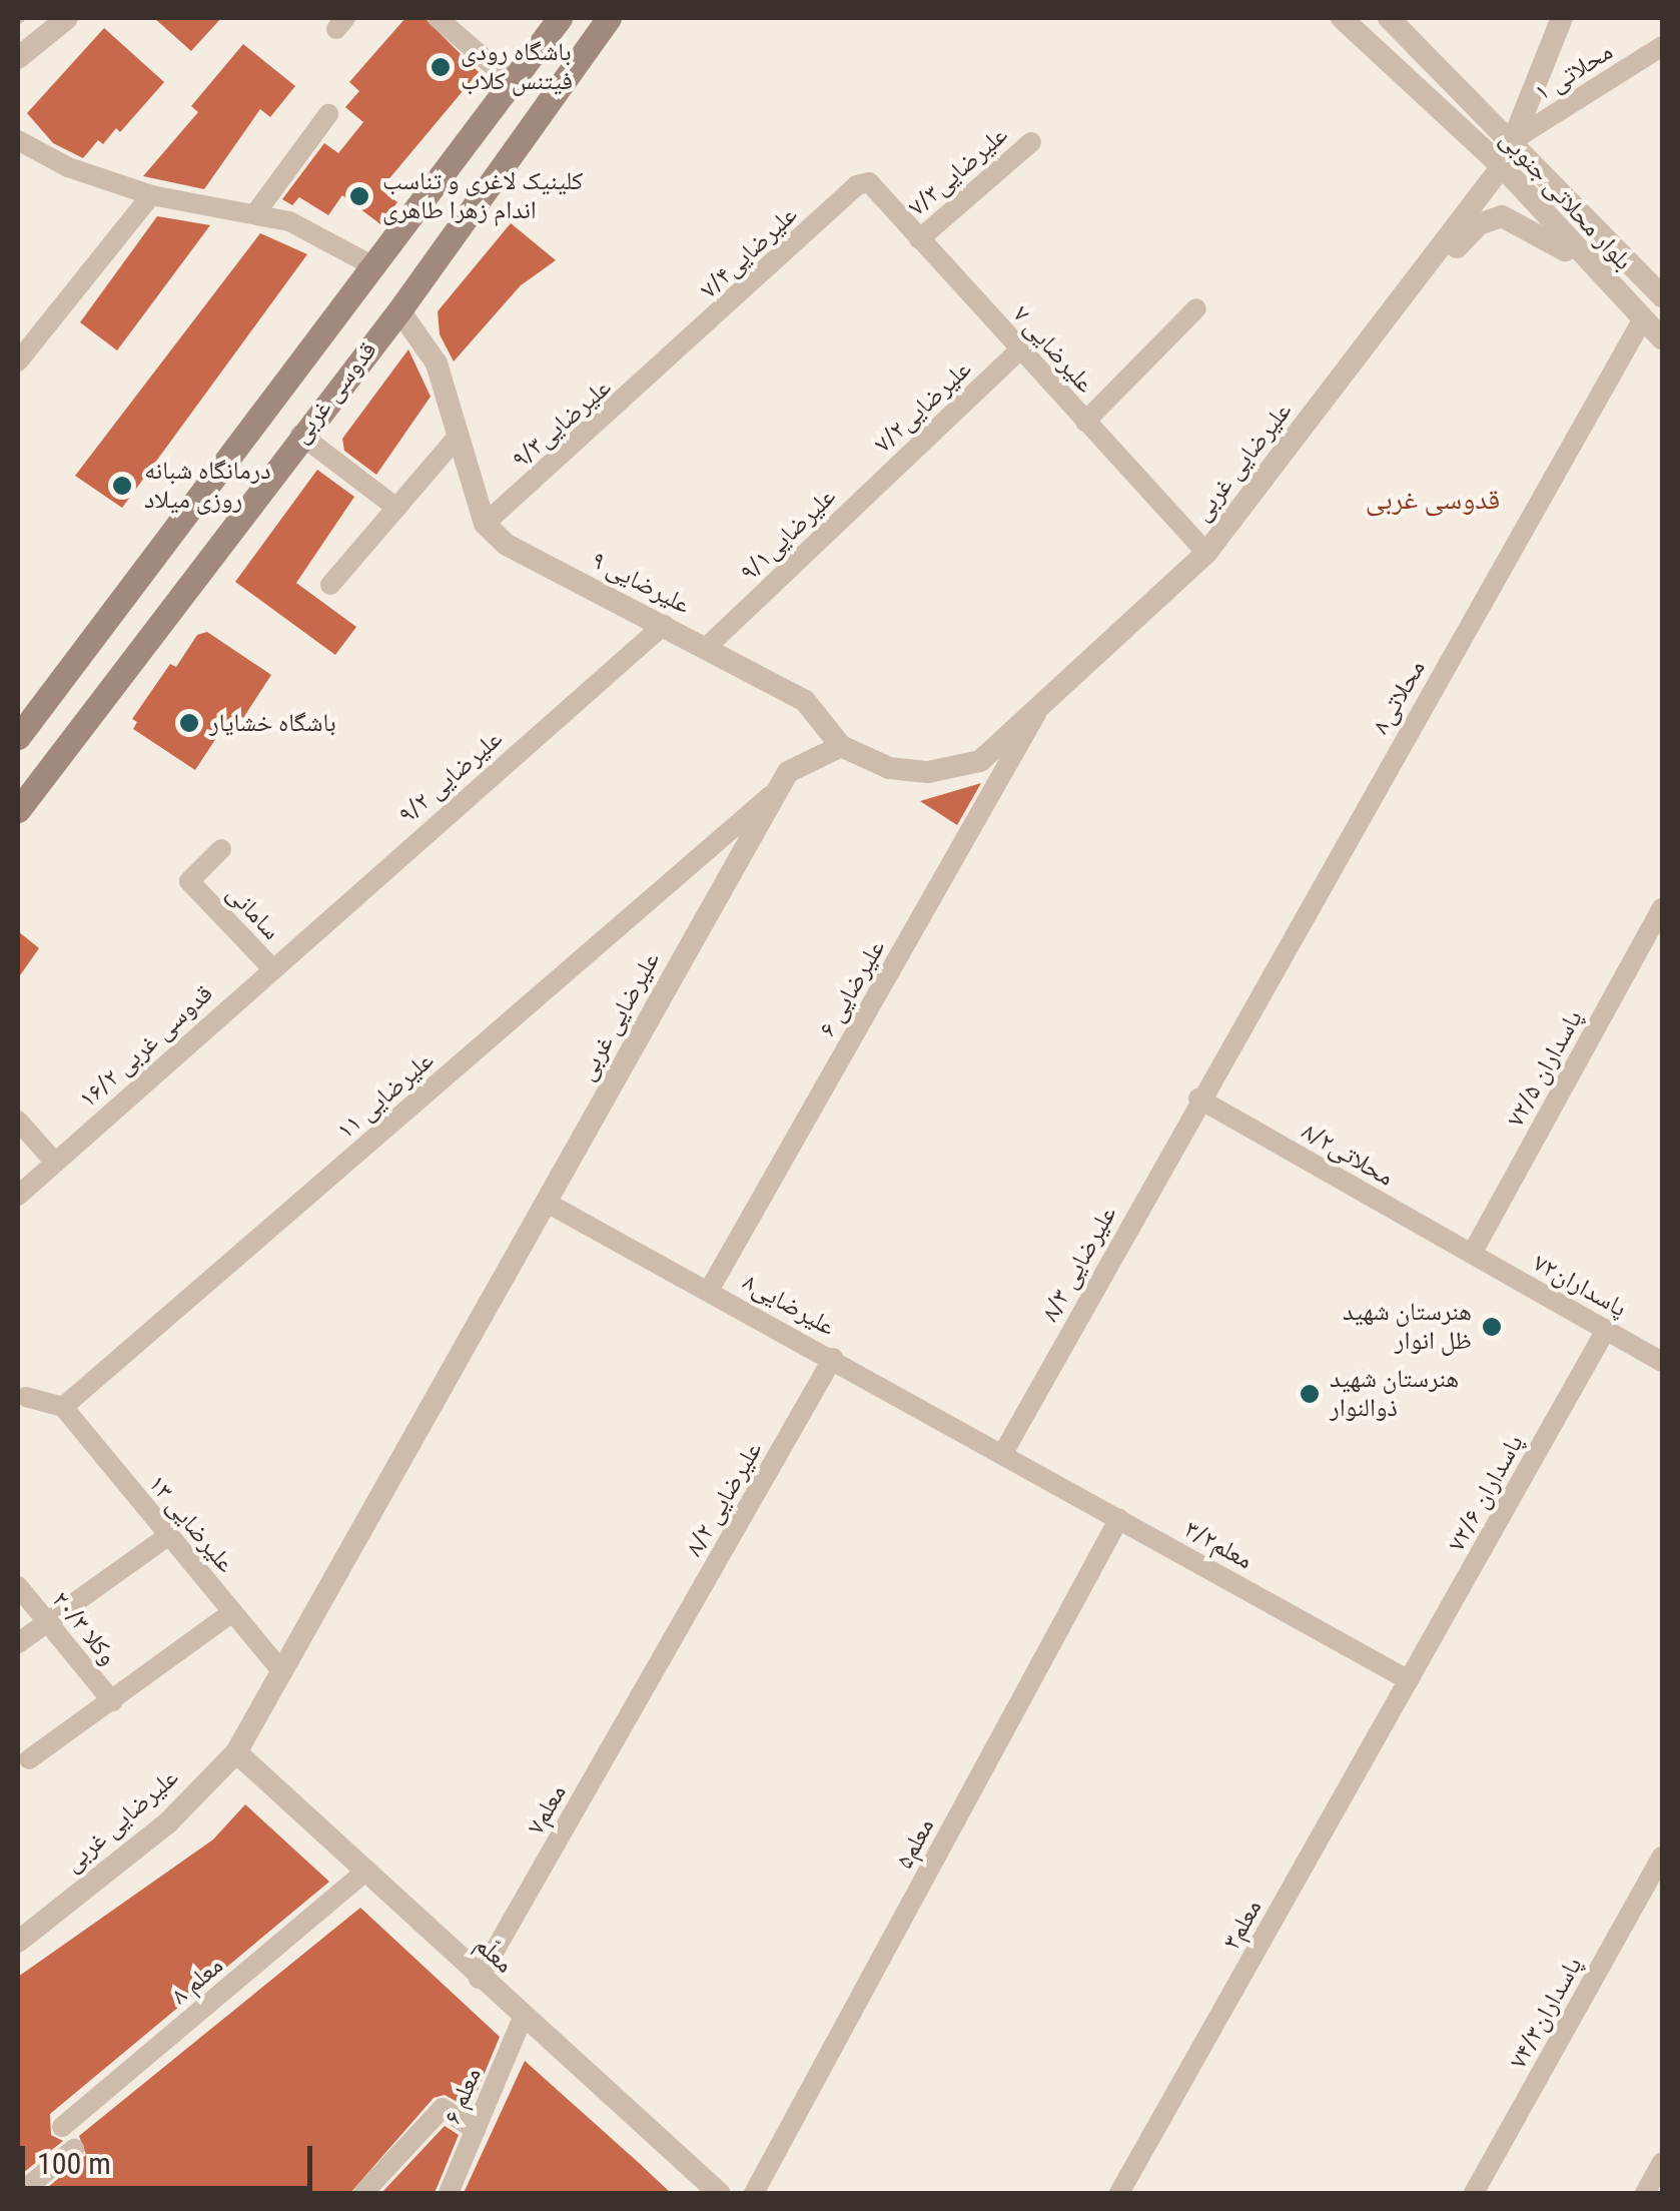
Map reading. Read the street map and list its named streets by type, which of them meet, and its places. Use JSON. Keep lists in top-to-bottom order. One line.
{"streets":{"main road":["قدوسی غربی"],"street":["۱ محلاتی","علیرضایی۷/۳","بلوار محلاتی جنوبی","علیرضایی۷/۴","۷ علیرضایی","علیرضایی۷/۲","علیرضایی۹/۳","علیرضایی غربی","علیرضایی۹/۱","۹ علیرضایی","محلاتی۸","۹/۲ علیرضایی","سامانی","۶ علیرضایی","۱۶/۲ قدوسی غربی","۷۲/۵ پاسداران","۱۱ علیرضایی","محلاتی۸/۲","۸/۳ علیرضایی","پاسداران۷۲","علیرضایی۸","۷۲/۶ پاسداران","علیرضایی ۸/۲","۱۳ علیرضایی","معلم۳/۲","وکلا ۲۰/۳","معلم۷","معلم۵","معلم۳","معلّم","۸ معلم","پاسداران۷۴/۳","۶ معلم"]},"crossings":[["۱ محلاتی","بلوار محلاتی جنوبی"],["علیرضایی۷/۳","۷ علیرضایی"],["بلوار محلاتی جنوبی","علیرضایی غربی"],["بلوار محلاتی جنوبی","محلاتی۸"],["علیرضایی۷/۴","۷ علیرضایی"],["علیرضایی۷/۴","علیرضایی۹/۳"],["۷ علیرضایی","علیرضایی۷/۲"],["۷ علیرضایی","علیرضایی غربی"],["علیرضایی۷/۲","علیرضایی۹/۱"],["علیرضایی۹/۳","۹ علیرضایی"],["علیرضایی غربی","۹ علیرضایی"],["علیرضایی غربی","۶ علیرضایی"],["علیرضایی غربی","۱۱ علیرضایی"],["علیرضایی غربی","علیرضایی۸"],["علیرضایی غربی","۱۳ علیرضایی"],["علیرضایی غربی","معلّم"],["علیرضایی۹/۱","۹ علیرضایی"],["۹ علیرضایی","۹/۲ علیرضایی"],["محلاتی۸","محلاتی۸/۲"],["محلاتی۸","۸/۳ علیرضایی"],["۹/۲ علیرضایی","سامانی"],["۹/۲ علیرضایی","۱۶/۲ قدوسی غربی"],["سامانی","۱۶/۲ قدوسی غربی"],["۶ علیرضایی","علیرضایی۸"],["۷۲/۵ پاسداران","محلاتی۸/۲"],["۷۲/۵ پاسداران","پاسداران۷۲"],["۱۱ علیرضایی","۱۳ علیرضایی"],["محلاتی۸/۲","۸/۳ علیرضایی"],["محلاتی۸/۲","پاسداران۷۲"],["۸/۳ علیرضایی","علیرضایی۸"],["۸/۳ علیرضایی","معلم۳/۲"],["پاسداران۷۲","۷۲/۶ پاسداران"],["علیرضایی۸","علیرضایی ۸/۲"],["علیرضایی۸","معلم۳/۲"],["۷۲/۶ پاسداران","معلم۳/۲"],["۷۲/۶ پاسداران","معلم۳"],["علیرضایی ۸/۲","معلم۷"],["معلم۳/۲","معلم۵"],["معلم۳/۲","معلم۳"],["معلم۷","معلّم"],["معلّم","۸ معلم"],["معلّم","۶ معلم"]],"districts":["قدوسی غربی"],"places":["باشگاه رودی فیتنس کلاب","کلینیک لاغری و تناسب اندام زهرا طاهری","درمانگاه شبانه روزی میلاد","باشگاه خشایار","هنرستان شهید ظل انوار","هنرستان شهید ذوالنوار"],"scale_bar":"100 m"}
